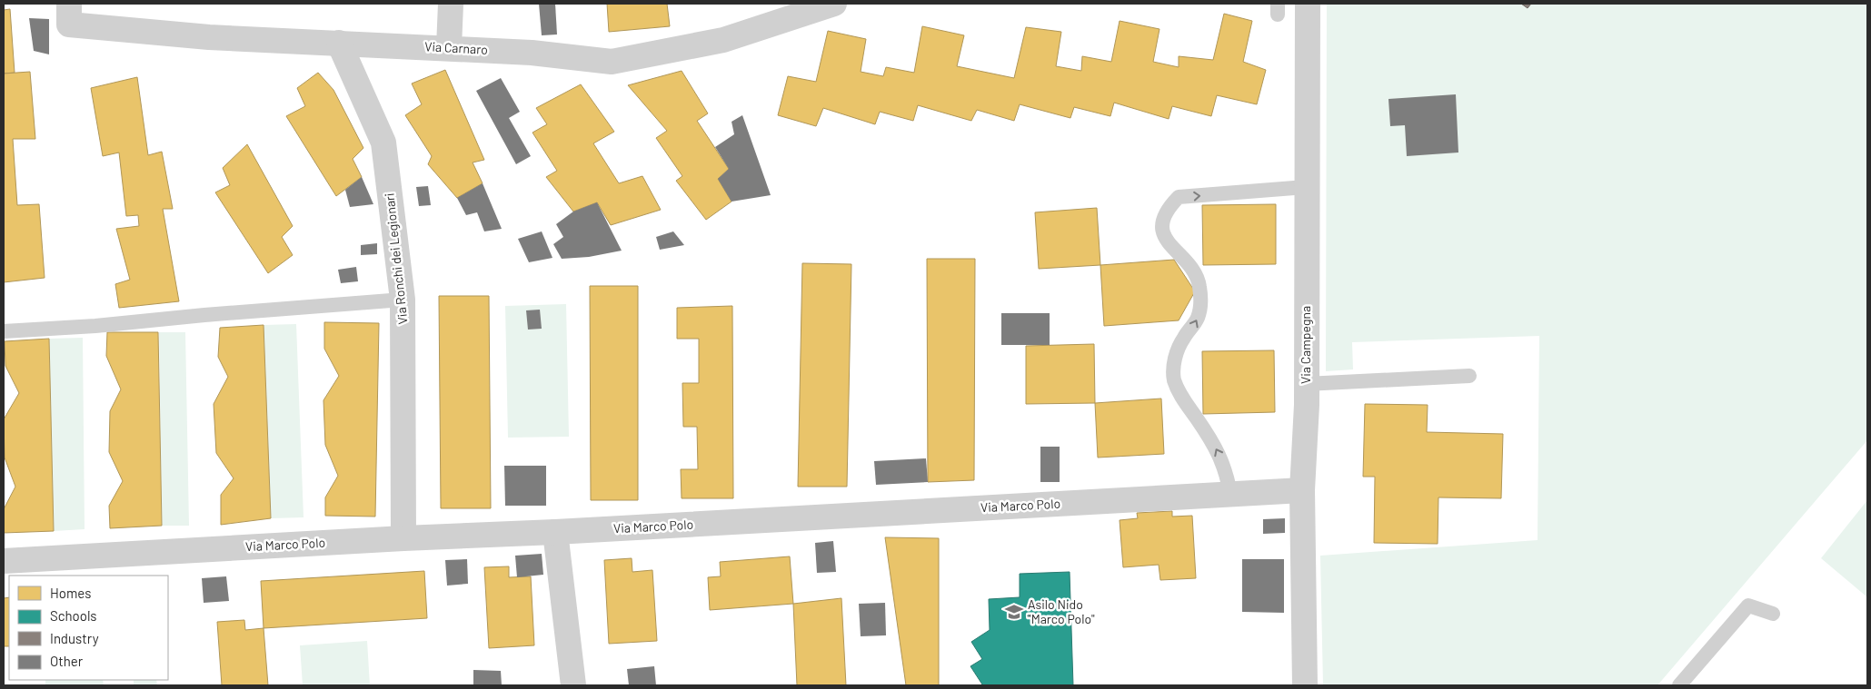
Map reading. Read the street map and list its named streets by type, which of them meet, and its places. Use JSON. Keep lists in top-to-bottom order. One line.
{"streets":{"street":["Via Carnaro","Via Ronchi dei Legionari","Via Campegna","Via Marco Polo"]},"crossings":[["Via Carnaro","Via Ronchi dei Legionari"],["Via Ronchi dei Legionari","Via Marco Polo"],["Via Campegna","Via Marco Polo"]],"places":{"school or university":["Asilo Nido \"Marco Polo\""]},"legend":["Homes","Schools","Industry","Other"]}
